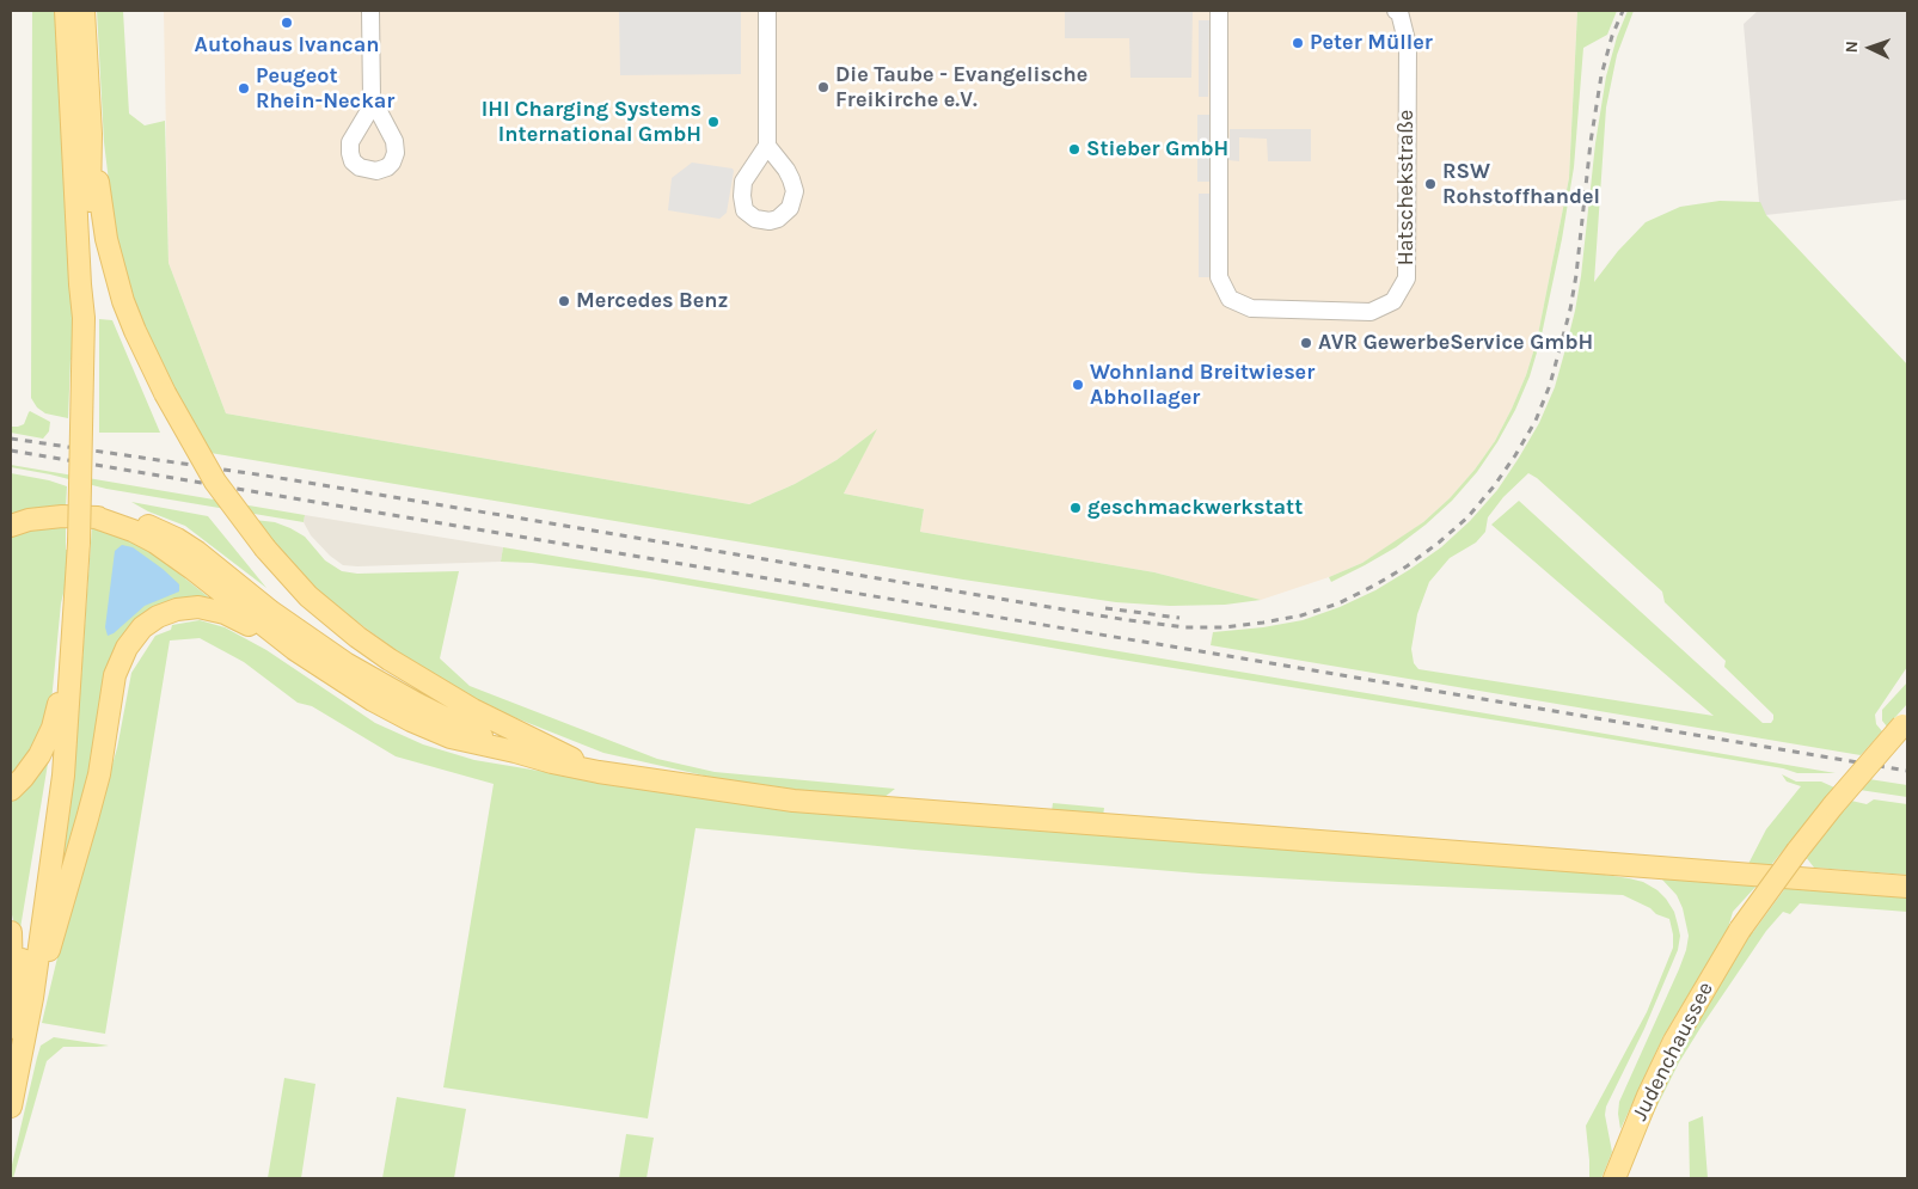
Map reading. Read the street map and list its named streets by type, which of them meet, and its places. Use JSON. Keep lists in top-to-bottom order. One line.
{"streets":{"main road":["Judenchaussee"],"street":["Hatschekstraße"]},"places":["Autohaus Ivancan","Peter Müller","Die Taube - Evangelische Freikirche e.V.","Peugeot Rhein-Neckar","IHI Charging Systems International GmbH","Stieber GmbH","RSW Rohstoffhandel","Mercedes Benz","AVR GewerbeService GmbH","Wohnland Breitwieser Abhollager","geschmackwerkstatt"],"north":"left"}
